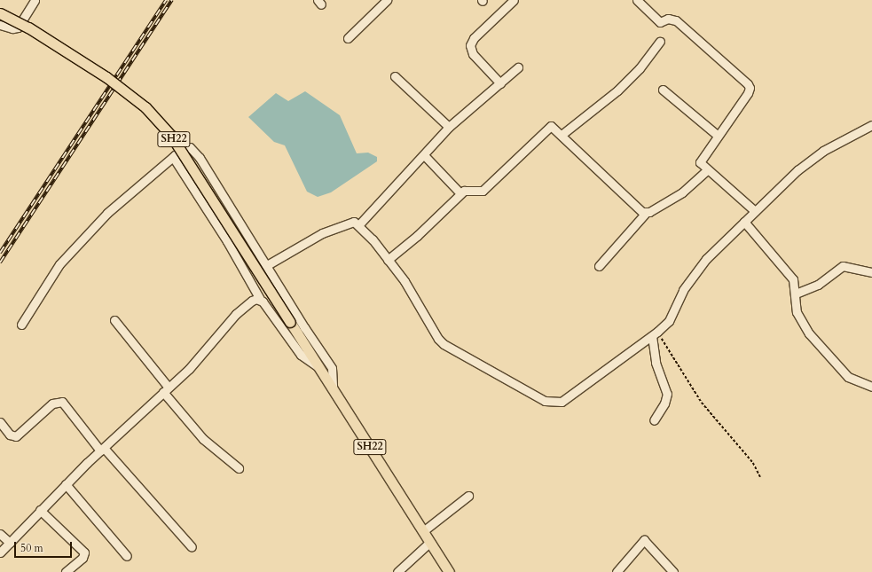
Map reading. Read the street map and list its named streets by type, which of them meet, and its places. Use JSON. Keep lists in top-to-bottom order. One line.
{"streets":{"main road":["SH22"]},"scale_bar":"50 m"}
